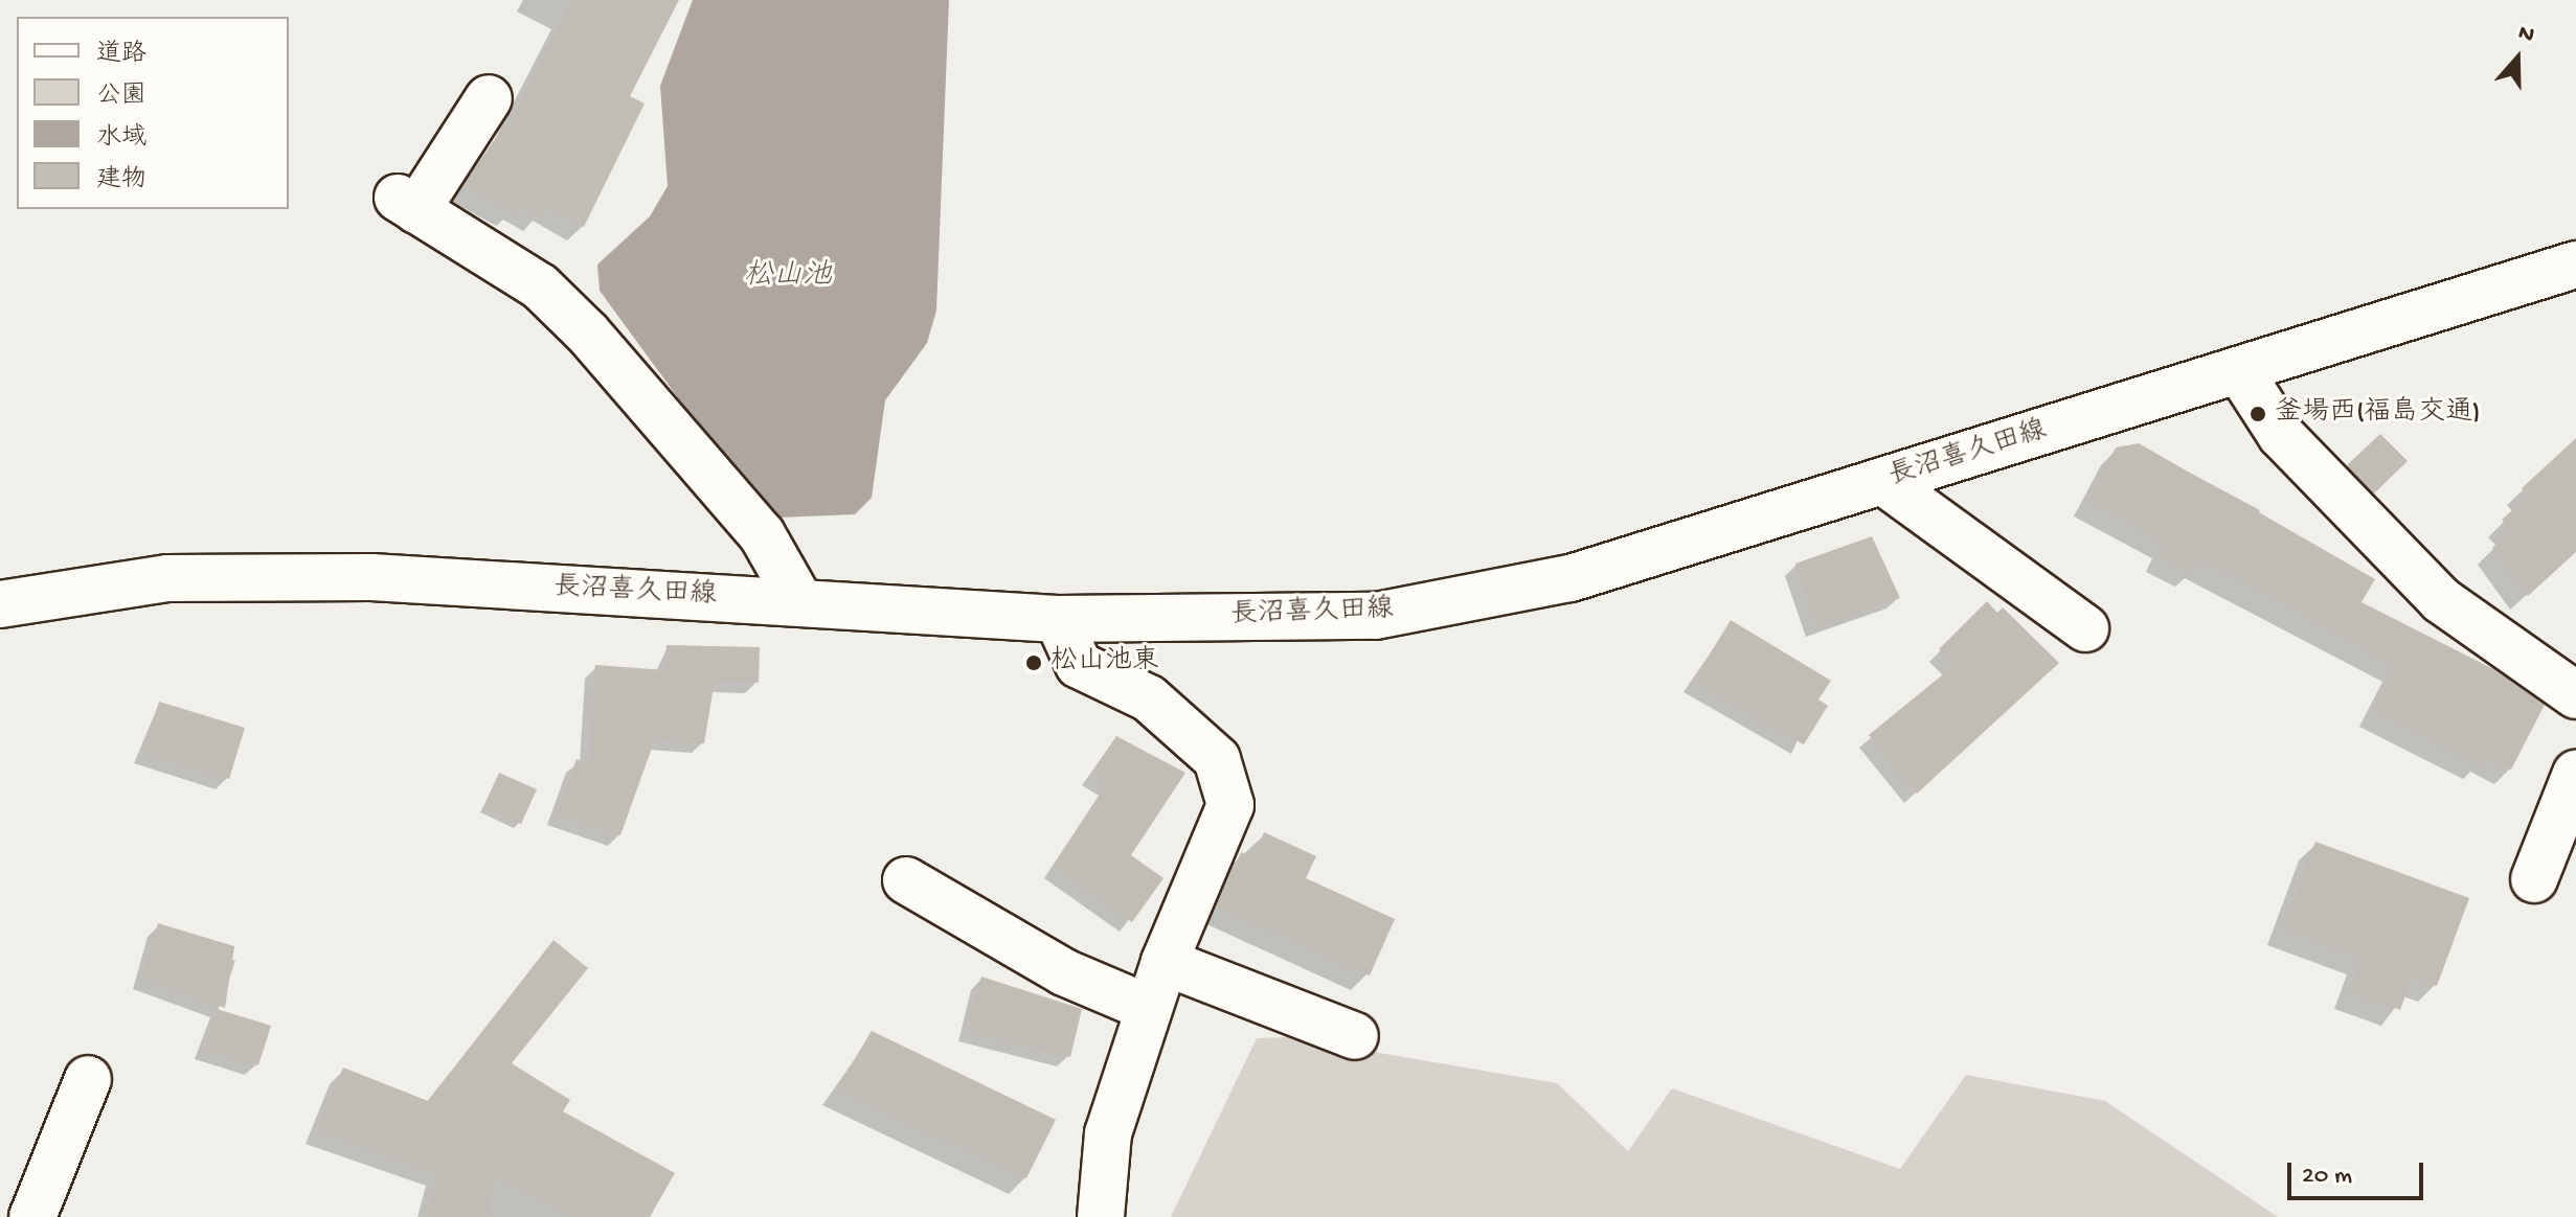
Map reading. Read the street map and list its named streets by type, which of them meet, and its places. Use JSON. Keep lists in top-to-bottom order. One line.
{"streets":{"street":["長沼喜久田線"]},"water":["松山池"],"places":["釜場西(福島交通)","松山池東"],"legend":["道路","公園","水域","建物"],"scale_bar":"20 m","north":"top"}
